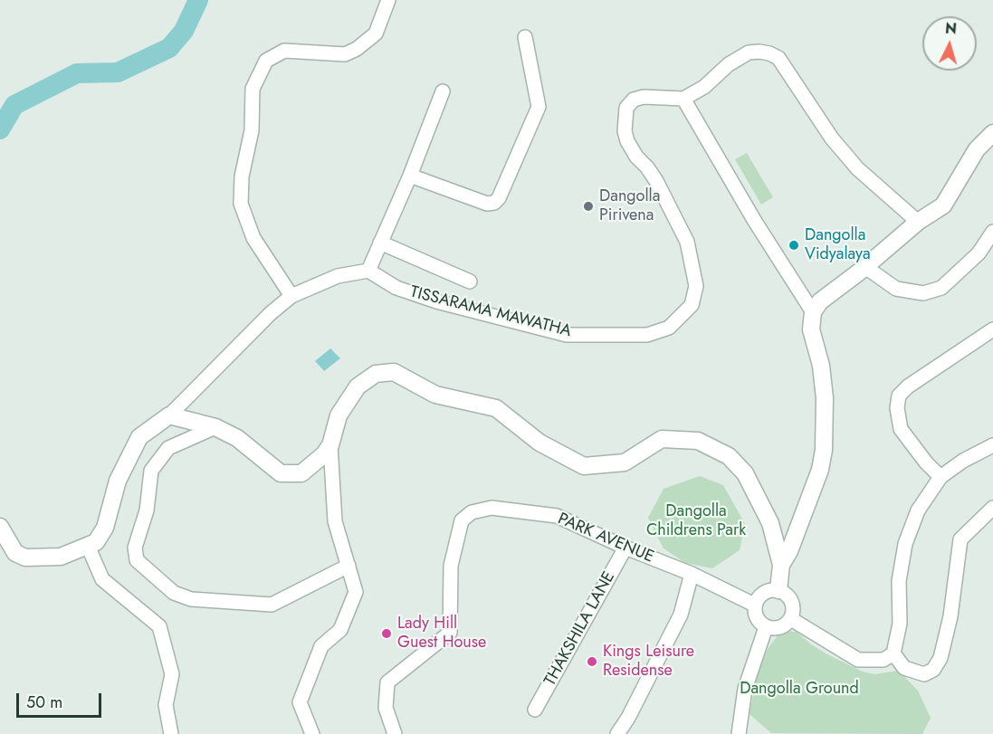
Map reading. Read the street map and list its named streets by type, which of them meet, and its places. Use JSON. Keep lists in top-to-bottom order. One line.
{"streets":{"street":["TISSARAMA MAWATHA","PARK AVENUE","THAKSHILA LANE"]},"crossings":[["PARK AVENUE","THAKSHILA LANE"]],"parks":["Dangolla Childrens Park","Dangolla Ground"],"places":["Dangolla Pirivena","Dangolla Vidyalaya","Lady Hill Guest House","Kings Leisure Residense"],"scale_bar":"50 m","north":"top"}
